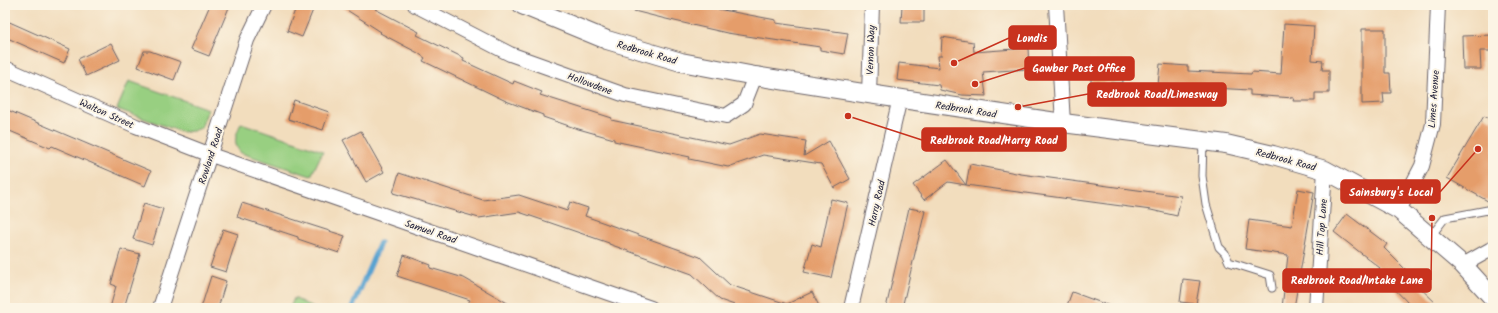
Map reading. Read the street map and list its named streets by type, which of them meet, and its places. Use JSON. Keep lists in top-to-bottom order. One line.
{"streets":{"street":["Vernon Way","Redbrook Road","Hollowdene","Limes Avenue","Walton Street","Rowland Road","Harry Road","Hill Top Lane","Samuel Road"]},"crossings":[["Vernon Way","Redbrook Road"],["Redbrook Road","Hollowdene"],["Redbrook Road","Limes Avenue"],["Redbrook Road","Harry Road"],["Redbrook Road","Hill Top Lane"],["Walton Street","Rowland Road"],["Walton Street","Samuel Road"],["Rowland Road","Samuel Road"]],"places":["Londis","Gawber Post Office","Redbrook Road/Limesway","Redbrook Road/Harry Road","Sainsbury's Local","Redbrook Road/Intake Lane"]}
